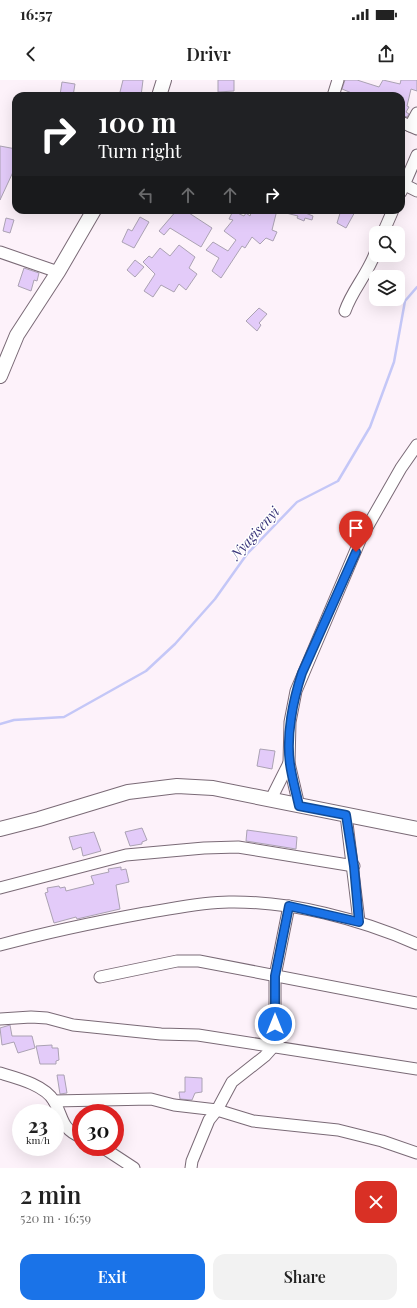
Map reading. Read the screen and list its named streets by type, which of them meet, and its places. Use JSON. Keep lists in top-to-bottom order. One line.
{"water":["Nyagisenyi"],"page":{"status":"16:57","header":"Drivr","turn":["100 m","Turn right"],"speed":"23 km/h","limit":"30","heading":["2 min","520 m · 16:59"],"buttons":["Exit","Share"]}}
